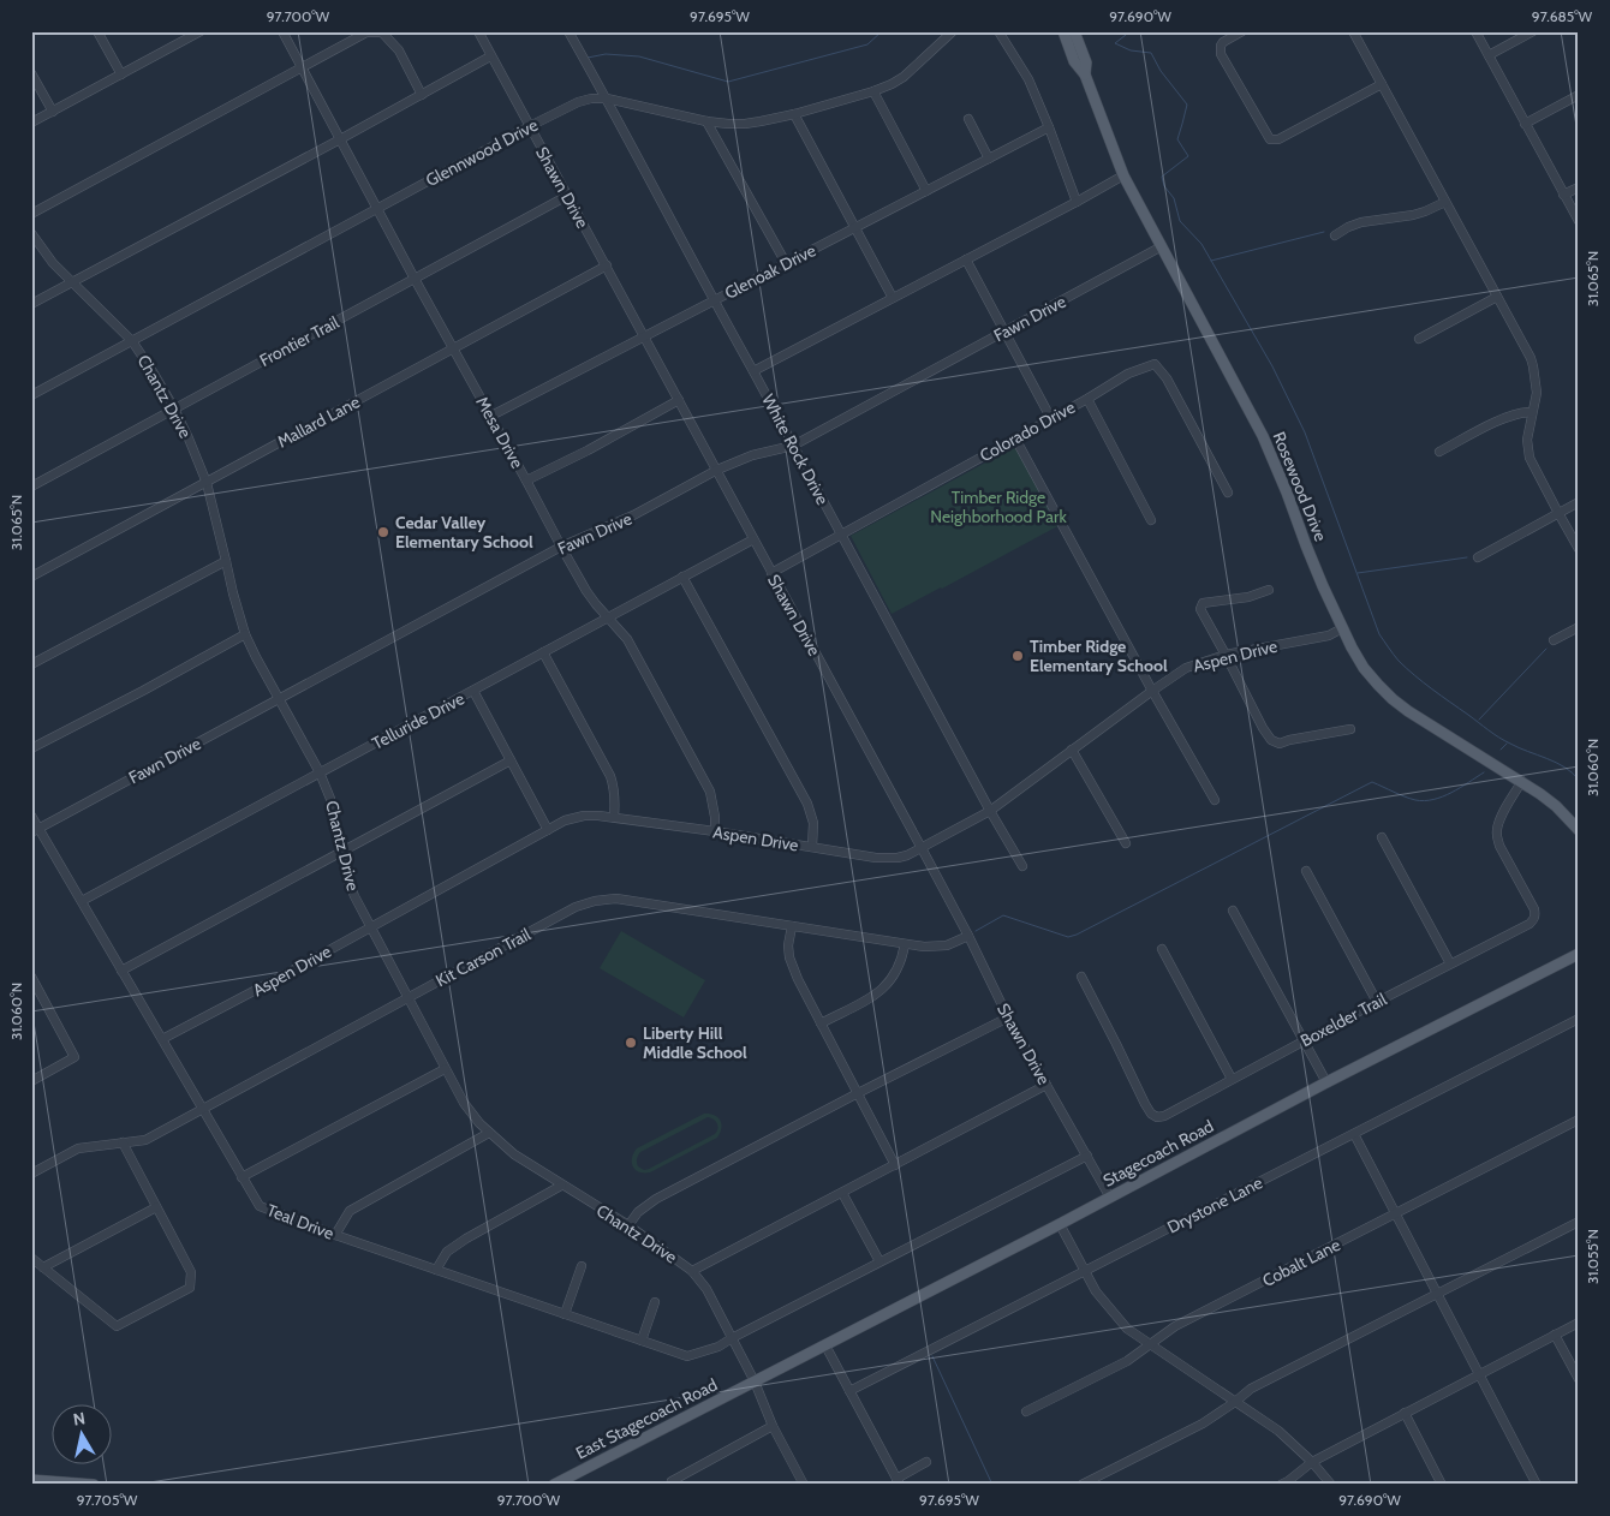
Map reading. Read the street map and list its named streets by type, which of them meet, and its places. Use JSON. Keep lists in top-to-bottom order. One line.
{"streets":{"main road":["Rosewood Drive","Stagecoach Road","East Stagecoach Road"],"street":["Glennwood Drive","Shawn Drive","Glenoak Drive","Fawn Drive","Frontier Trail","Chantz Drive","Mallard Lane","Colorado Drive","Mesa Drive","White Rock Drive","Aspen Drive","Telluride Drive","Kit Carson Trail","Boxelder Trail","Drystone Lane","Teal Drive","Cobalt Lane"]},"crossings":[["Glennwood Drive","Shawn Drive"],["Glennwood Drive","Chantz Drive"],["Glennwood Drive","Mesa Drive"],["Glennwood Drive","White Rock Drive"],["Shawn Drive","Glenoak Drive"],["Shawn Drive","Fawn Drive"],["Shawn Drive","Frontier Trail"],["Shawn Drive","Mallard Lane"],["Shawn Drive","Colorado Drive"],["Shawn Drive","Aspen Drive"],["Shawn Drive","Telluride Drive"],["Shawn Drive","Kit Carson Trail"],["Shawn Drive","Stagecoach Road"],["Shawn Drive","Teal Drive"],["Glenoak Drive","Mesa Drive"],["Glenoak Drive","White Rock Drive"],["Fawn Drive","Chantz Drive"],["Fawn Drive","Mesa Drive"],["Fawn Drive","White Rock Drive"],["Fawn Drive","Rosewood Drive"],["Fawn Drive","Teal Drive"],["Frontier Trail","Chantz Drive"],["Frontier Trail","Mesa Drive"],["Chantz Drive","Mallard Lane"],["Chantz Drive","Aspen Drive"],["Chantz Drive","Telluride Drive"],["Chantz Drive","Kit Carson Trail"],["Chantz Drive","Stagecoach Road"],["Chantz Drive","Teal Drive"],["Chantz Drive","East Stagecoach Road"],["Mallard Lane","Mesa Drive"],["Colorado Drive","White Rock Drive"],["Mesa Drive","Aspen Drive"],["Mesa Drive","Telluride Drive"],["White Rock Drive","Aspen Drive"],["Rosewood Drive","Aspen Drive"],["Rosewood Drive","Boxelder Trail"],["Aspen Drive","Teal Drive"],["Telluride Drive","Teal Drive"],["Kit Carson Trail","Teal Drive"],["Stagecoach Road","East Stagecoach Road"]],"parks":["Timber Ridge Neighborhood Park"],"places":["Cedar Valley Elementary School","Timber Ridge Elementary School","Liberty Hill Middle School"],"north":"top","coordinates":["97.700°W","97.695°W","97.690°W","97.685°W","31.065°N","31.060°N","31.055°N","97.705°W"]}
